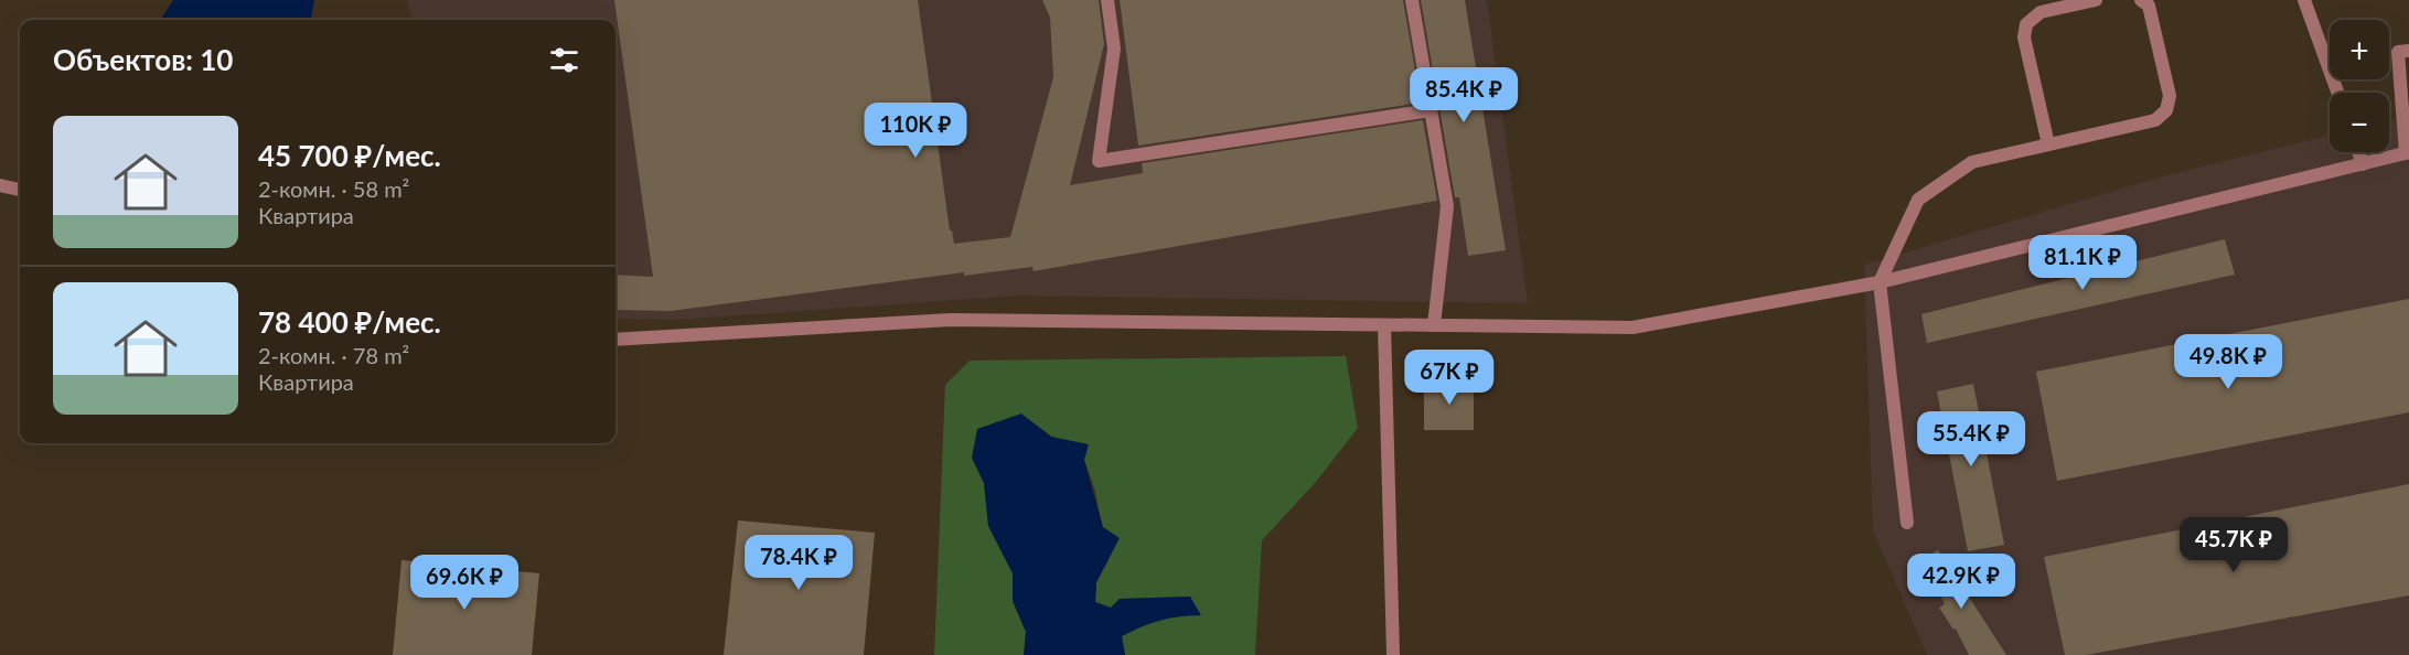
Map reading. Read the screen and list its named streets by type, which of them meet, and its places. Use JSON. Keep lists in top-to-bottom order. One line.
{"page":{"map_buttons":["+","−"],"heading":"Объектов: 10","price":["85.4K ₽","110K ₽","81.1K ₽","49.8K ₽","67K ₽","55.4K ₽","45.7K ₽","78.4K ₽","42.9K ₽","69.6K ₽"],"list":[{"name":"45 700 ₽/мес.","note":"2-комн. · 58 m² · Квартира"},{"name":"78 400 ₽/мес.","note":"2-комн. · 78 m² · Квартира"}]}}
